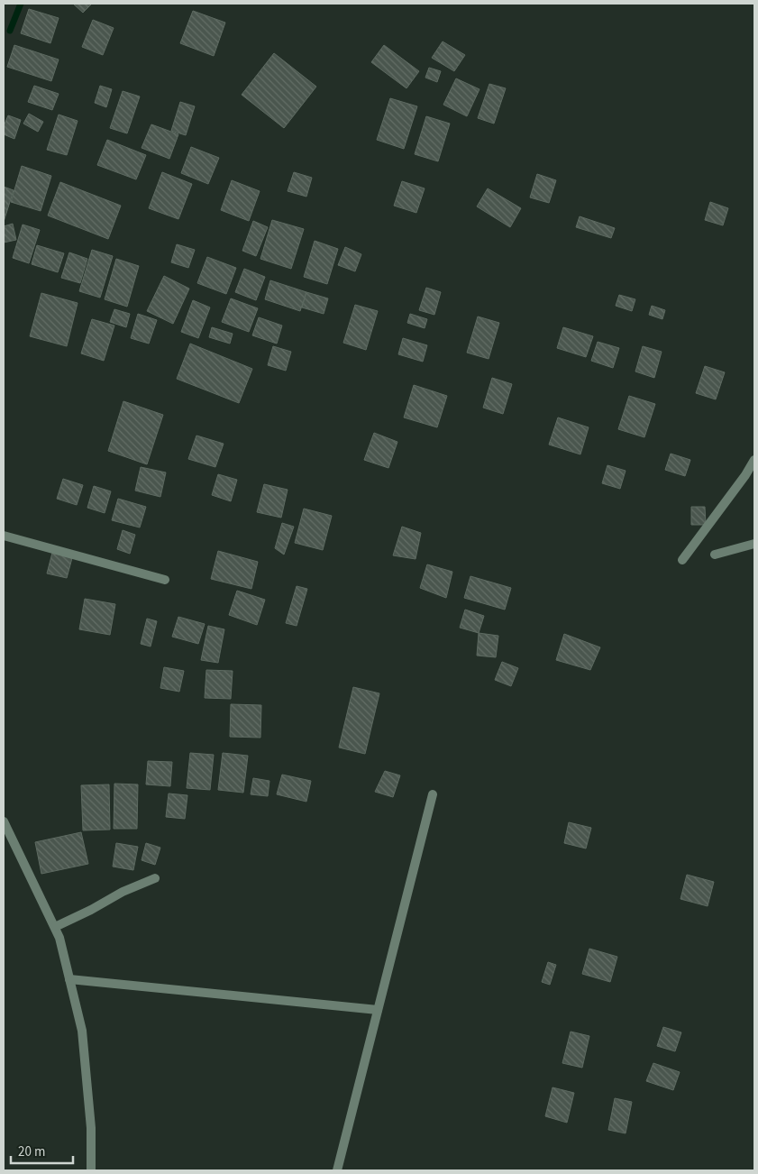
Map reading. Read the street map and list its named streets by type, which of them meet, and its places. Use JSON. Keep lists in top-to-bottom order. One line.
{"scale_bar":"20 m"}
